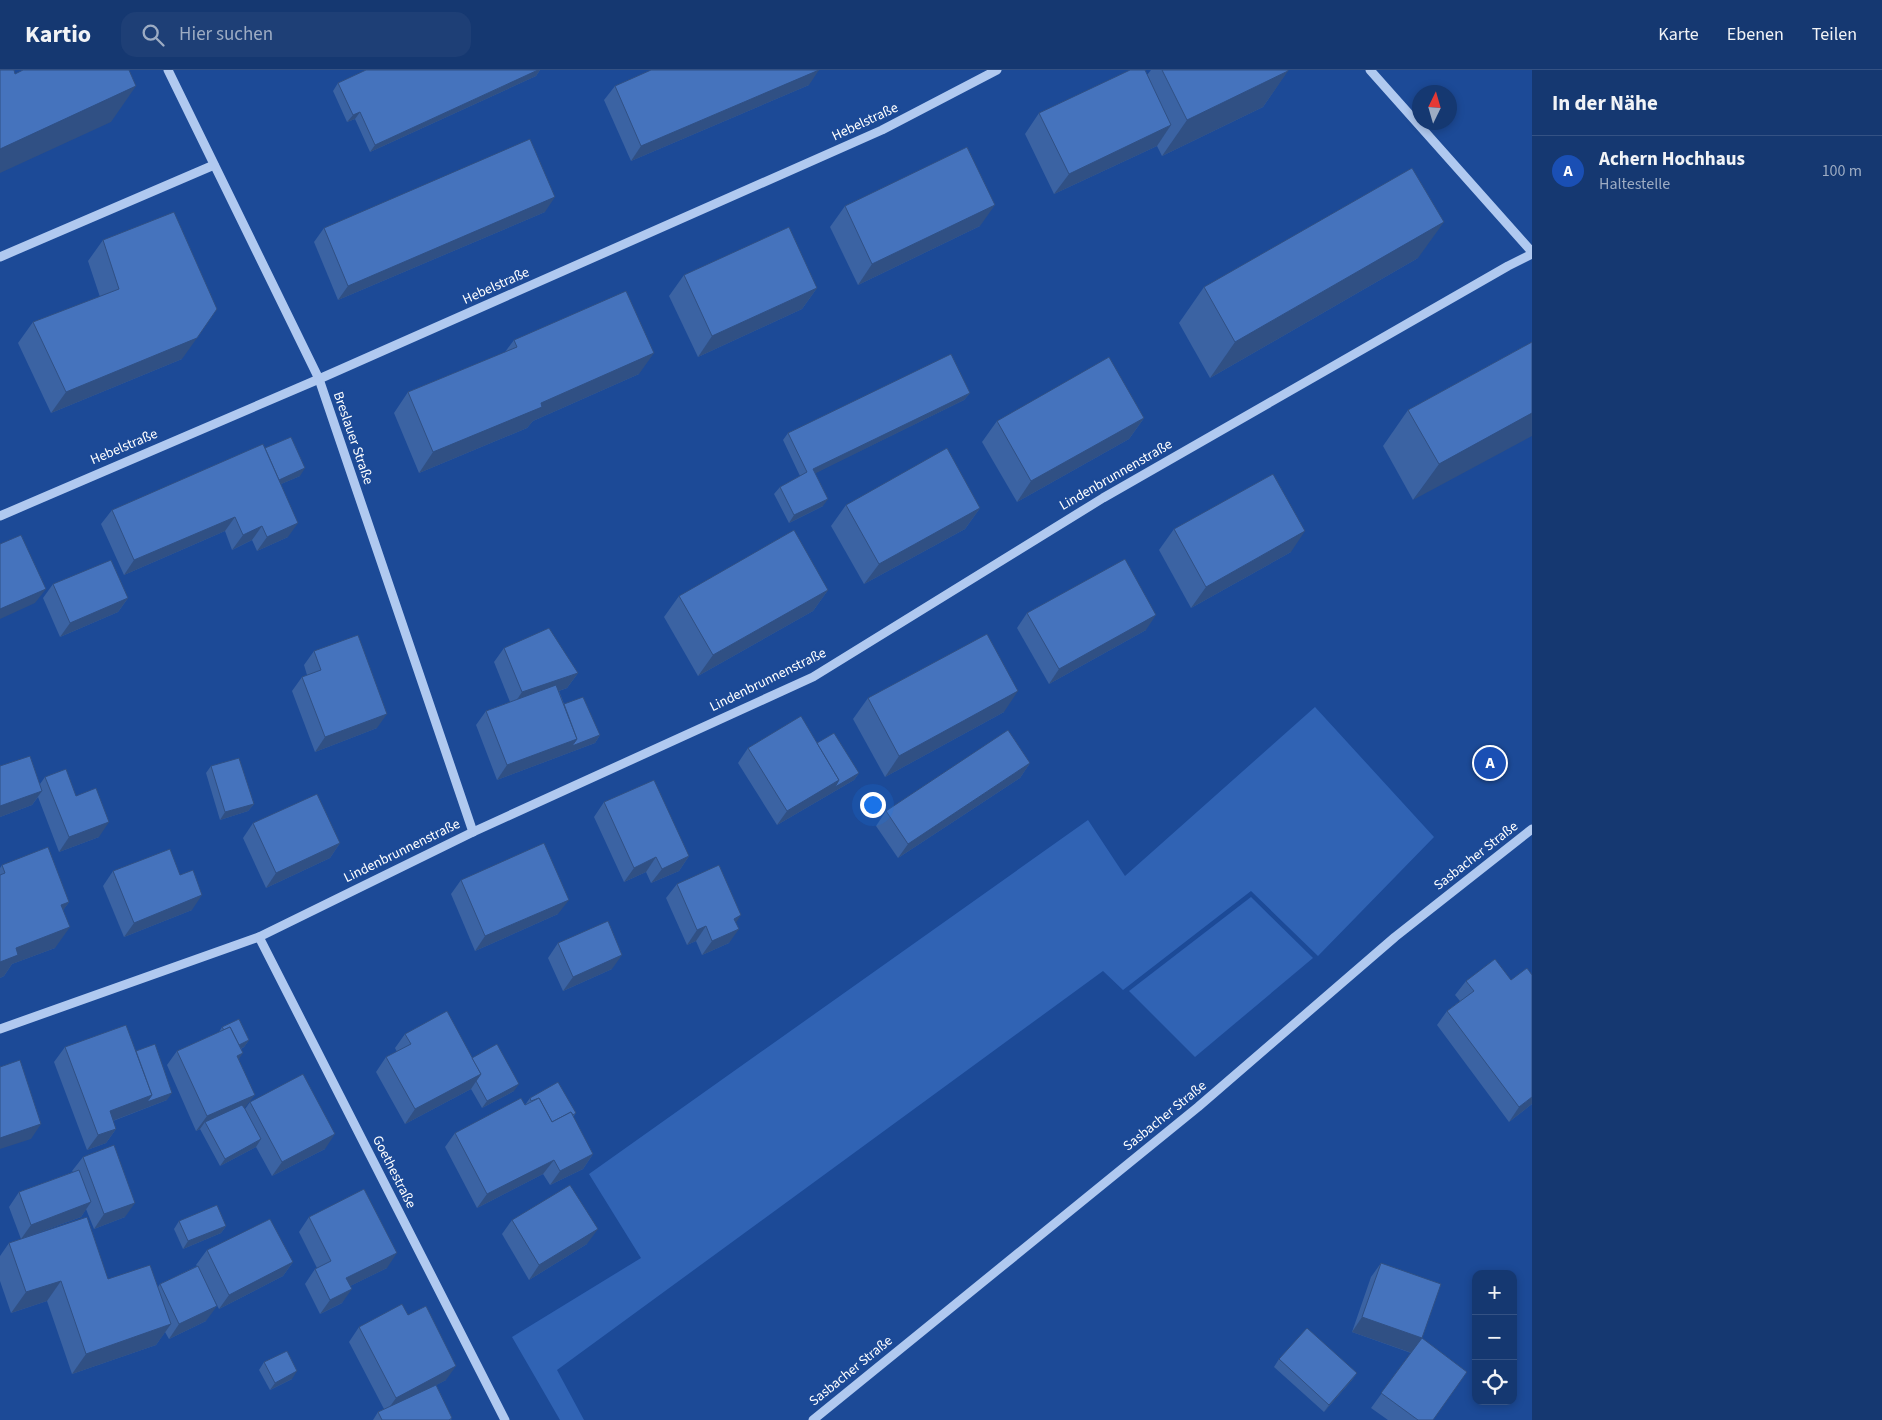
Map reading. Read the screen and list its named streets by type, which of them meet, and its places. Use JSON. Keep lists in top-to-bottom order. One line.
{"streets":{"street":["Hebelstraße","Breslauer Straße","Lindenbrunnenstraße","Sasbacher Straße","Goethestraße"]},"crossings":[["Hebelstraße","Breslauer Straße"],["Breslauer Straße","Lindenbrunnenstraße"],["Lindenbrunnenstraße","Goethestraße"]],"north":"top","page":{"header":"Kartio","search":"Hier suchen","nav":["Karte","Ebenen","Teilen"],"heading":"In der Nähe","list":[{"mark":"A","name":"Achern Hochhaus","note":"Haltestelle","value":"100 m"}],"pins":"A","map_buttons":["+","−"]}}
